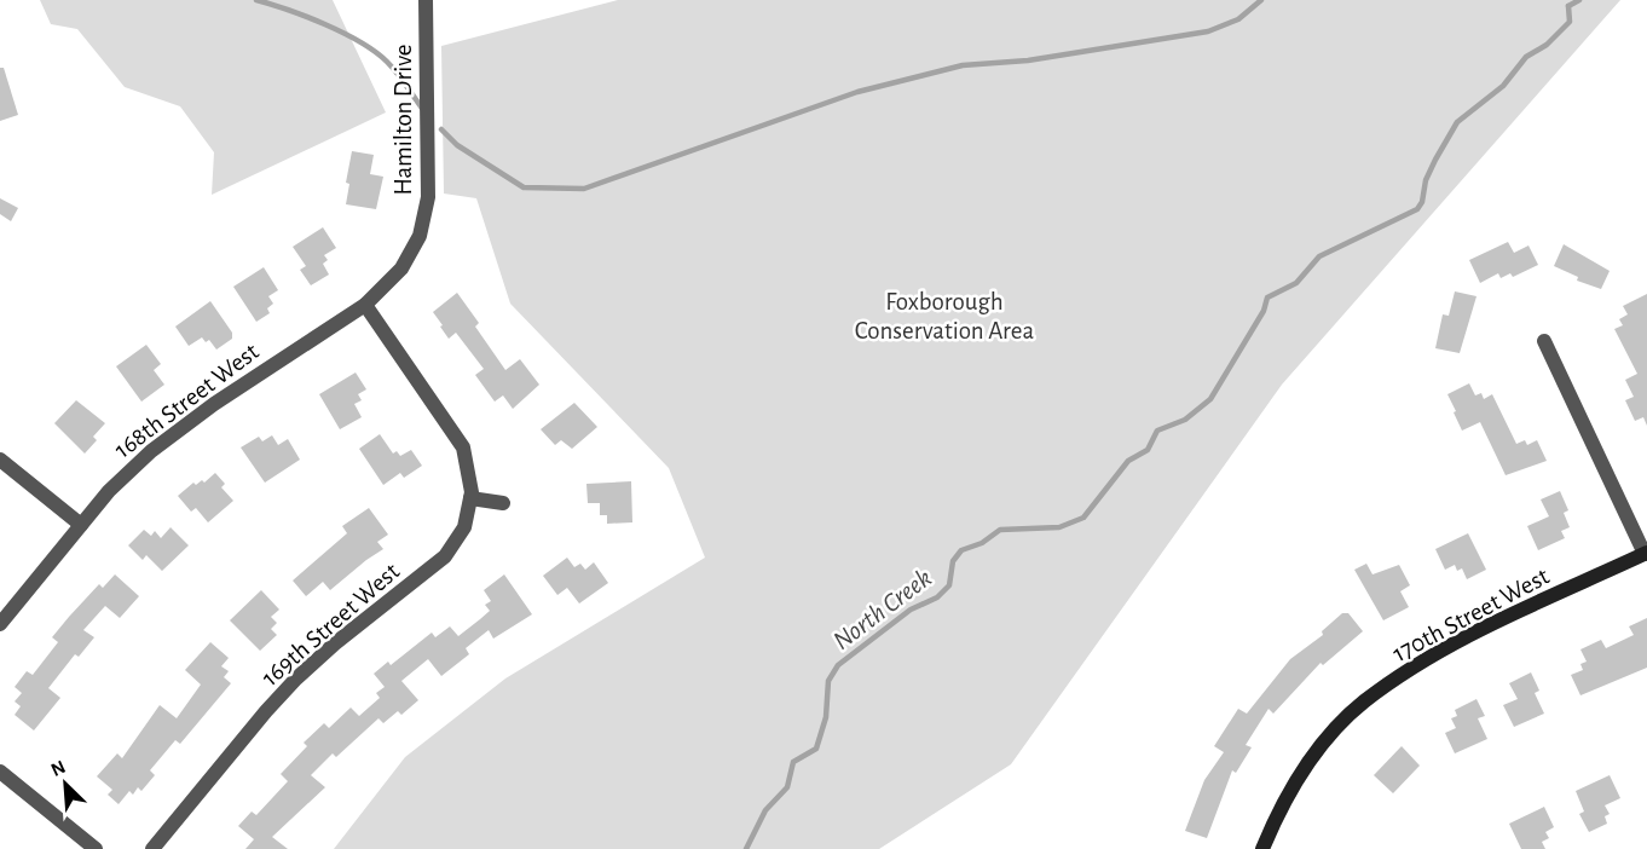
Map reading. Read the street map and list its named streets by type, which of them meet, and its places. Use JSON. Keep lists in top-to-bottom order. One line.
{"streets":{"street":["Hamilton Drive","168th Street West","170th Street West","169th Street West"]},"crossings":[["Hamilton Drive","168th Street West"],["Hamilton Drive","169th Street West"],["168th Street West","169th Street West"]],"water":["North Creek"],"parks":["Foxborough Conservation Area"],"north":"top left"}
